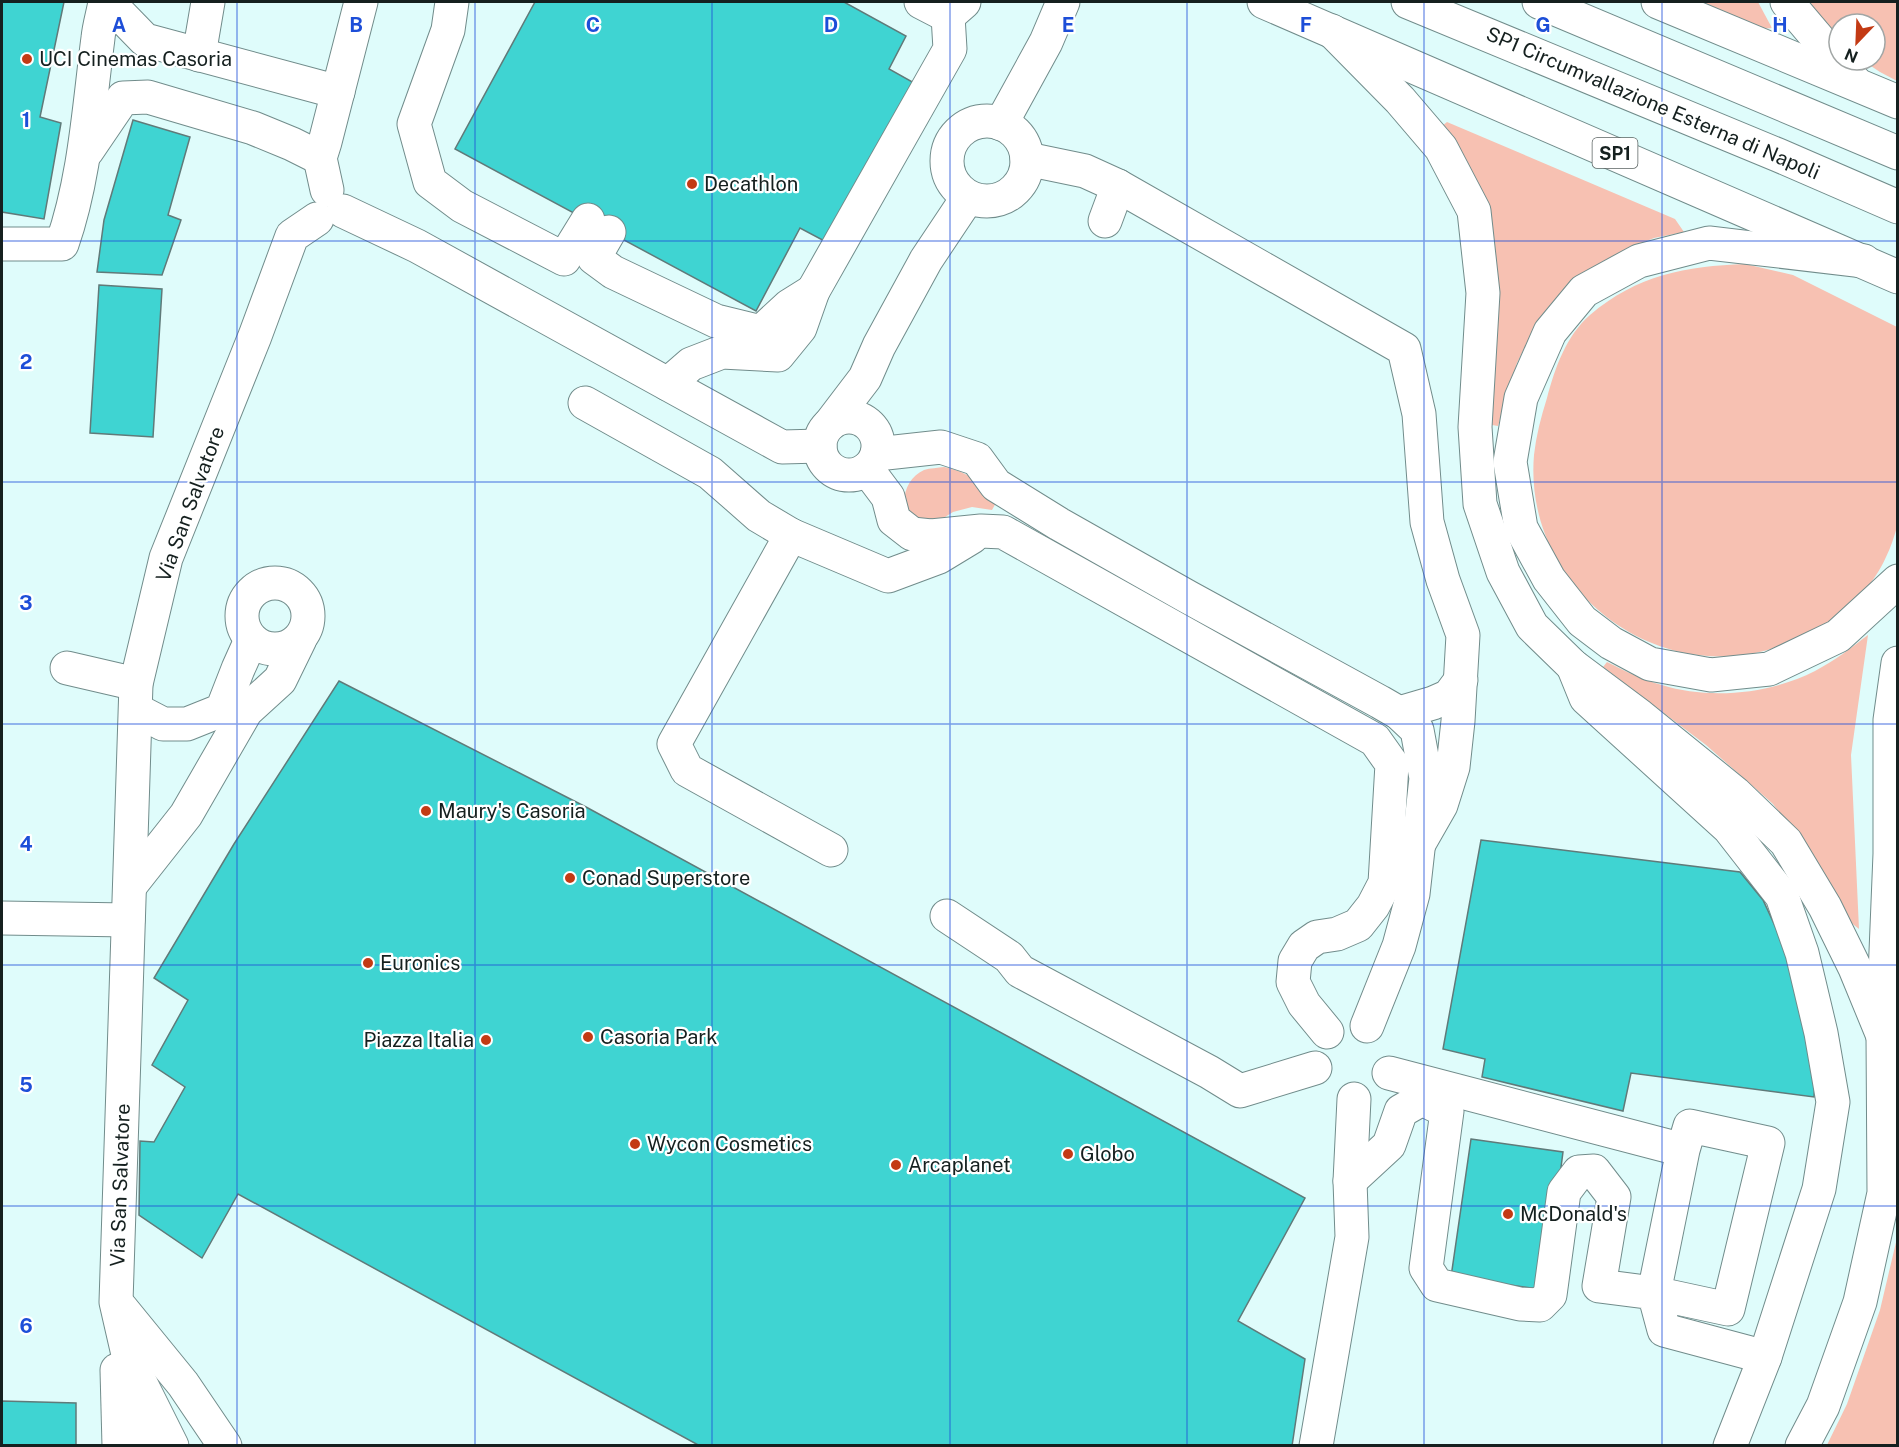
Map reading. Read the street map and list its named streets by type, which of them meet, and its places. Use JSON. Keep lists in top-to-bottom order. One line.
{"streets":{"main road":["SP1 Circumvallazione Esterna di Napoli","SP1","Via San Salvatore"]},"places":["UCI Cinemas Casoria","Decathlon","Maury's Casoria","Conad Superstore","Euronics","Casoria Park","Piazza Italia","Wycon Cosmetics","Globo","Arcaplanet","McDonald's"],"north":"bottom left","grid":{"columns":["A","B","C","D","E","F","G","H"],"rows":["1","2","3","4","5","6"]}}
